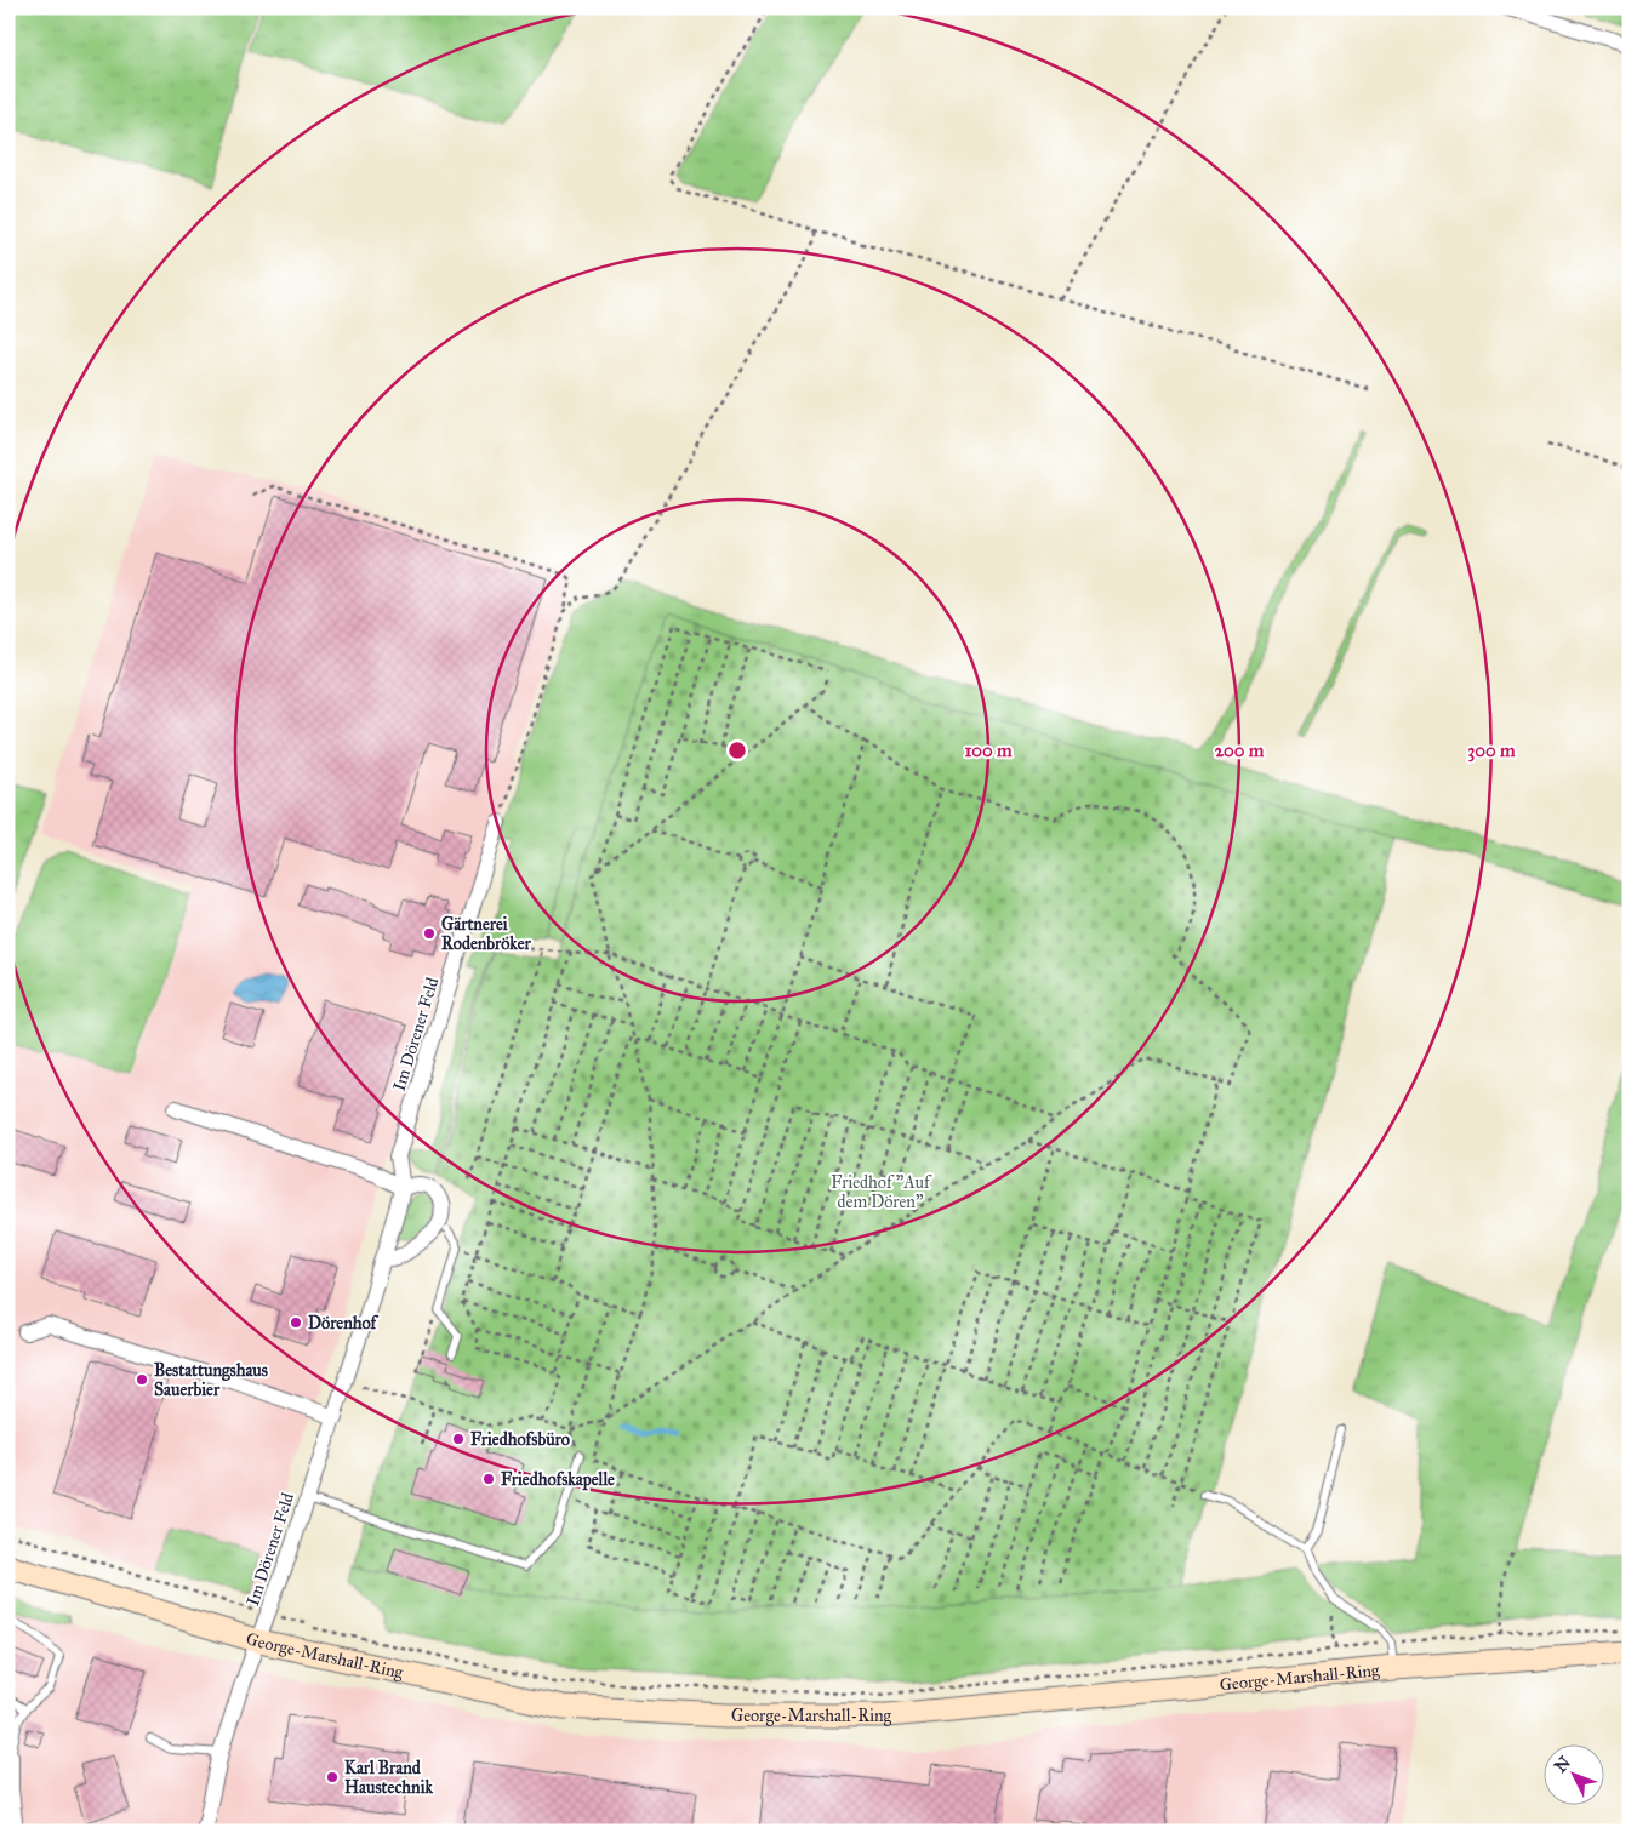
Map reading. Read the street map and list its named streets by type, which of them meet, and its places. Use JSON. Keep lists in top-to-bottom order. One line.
{"streets":{"main road":["George-Marshall-Ring"],"street":["Im Dörener Feld"]},"crossings":[["Im Dörener Feld","George-Marshall-Ring"]],"parks":["Friedhof \"Auf dem Dören\""],"places":["Gärtnerei Rodenbröker","Dörenhof","Bestattungshaus Sauerbier","Friedhofsbüro","Friedhofskapelle","Karl Brand Haustechnik"],"north":"top left","rings":["100 m","200 m","300 m"]}
